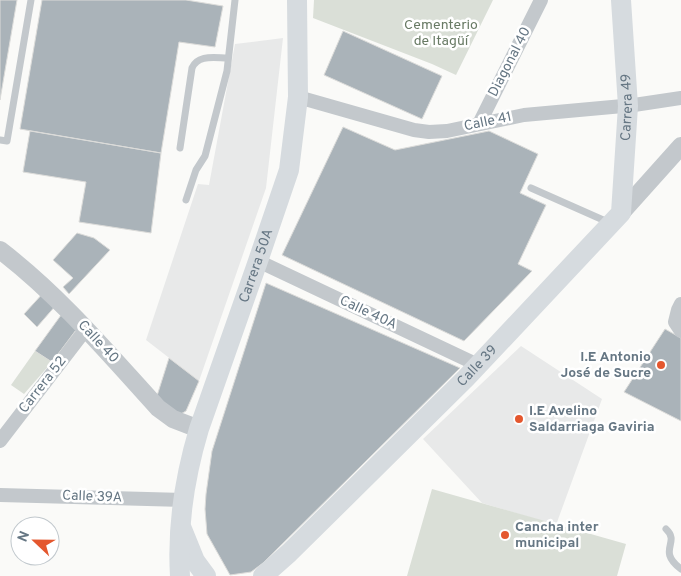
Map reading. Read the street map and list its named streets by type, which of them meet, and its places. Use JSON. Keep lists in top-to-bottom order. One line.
{"streets":{"main road":["Carrera 49","Carrera 50A","Calle 39"],"street":["Diagonal 40","Calle 41","Calle 40A","Calle 40","Carrera 52","Calle 39A"]},"crossings":[["Diagonal 40","Calle 41"],["Carrera 49","Calle 41"],["Carrera 49","Calle 39"],["Calle 41","Carrera 50A"],["Carrera 50A","Calle 40A"],["Carrera 50A","Calle 40"],["Carrera 50A","Calle 39A"],["Calle 40A","Calle 39"],["Calle 40","Carrera 52"]],"parks":["Cementerio de Itagüí"],"places":["I.E Antonio José de Sucre","I.E Avelino Saldarriaga Gaviria","Cancha inter municipal"],"north":"left"}
